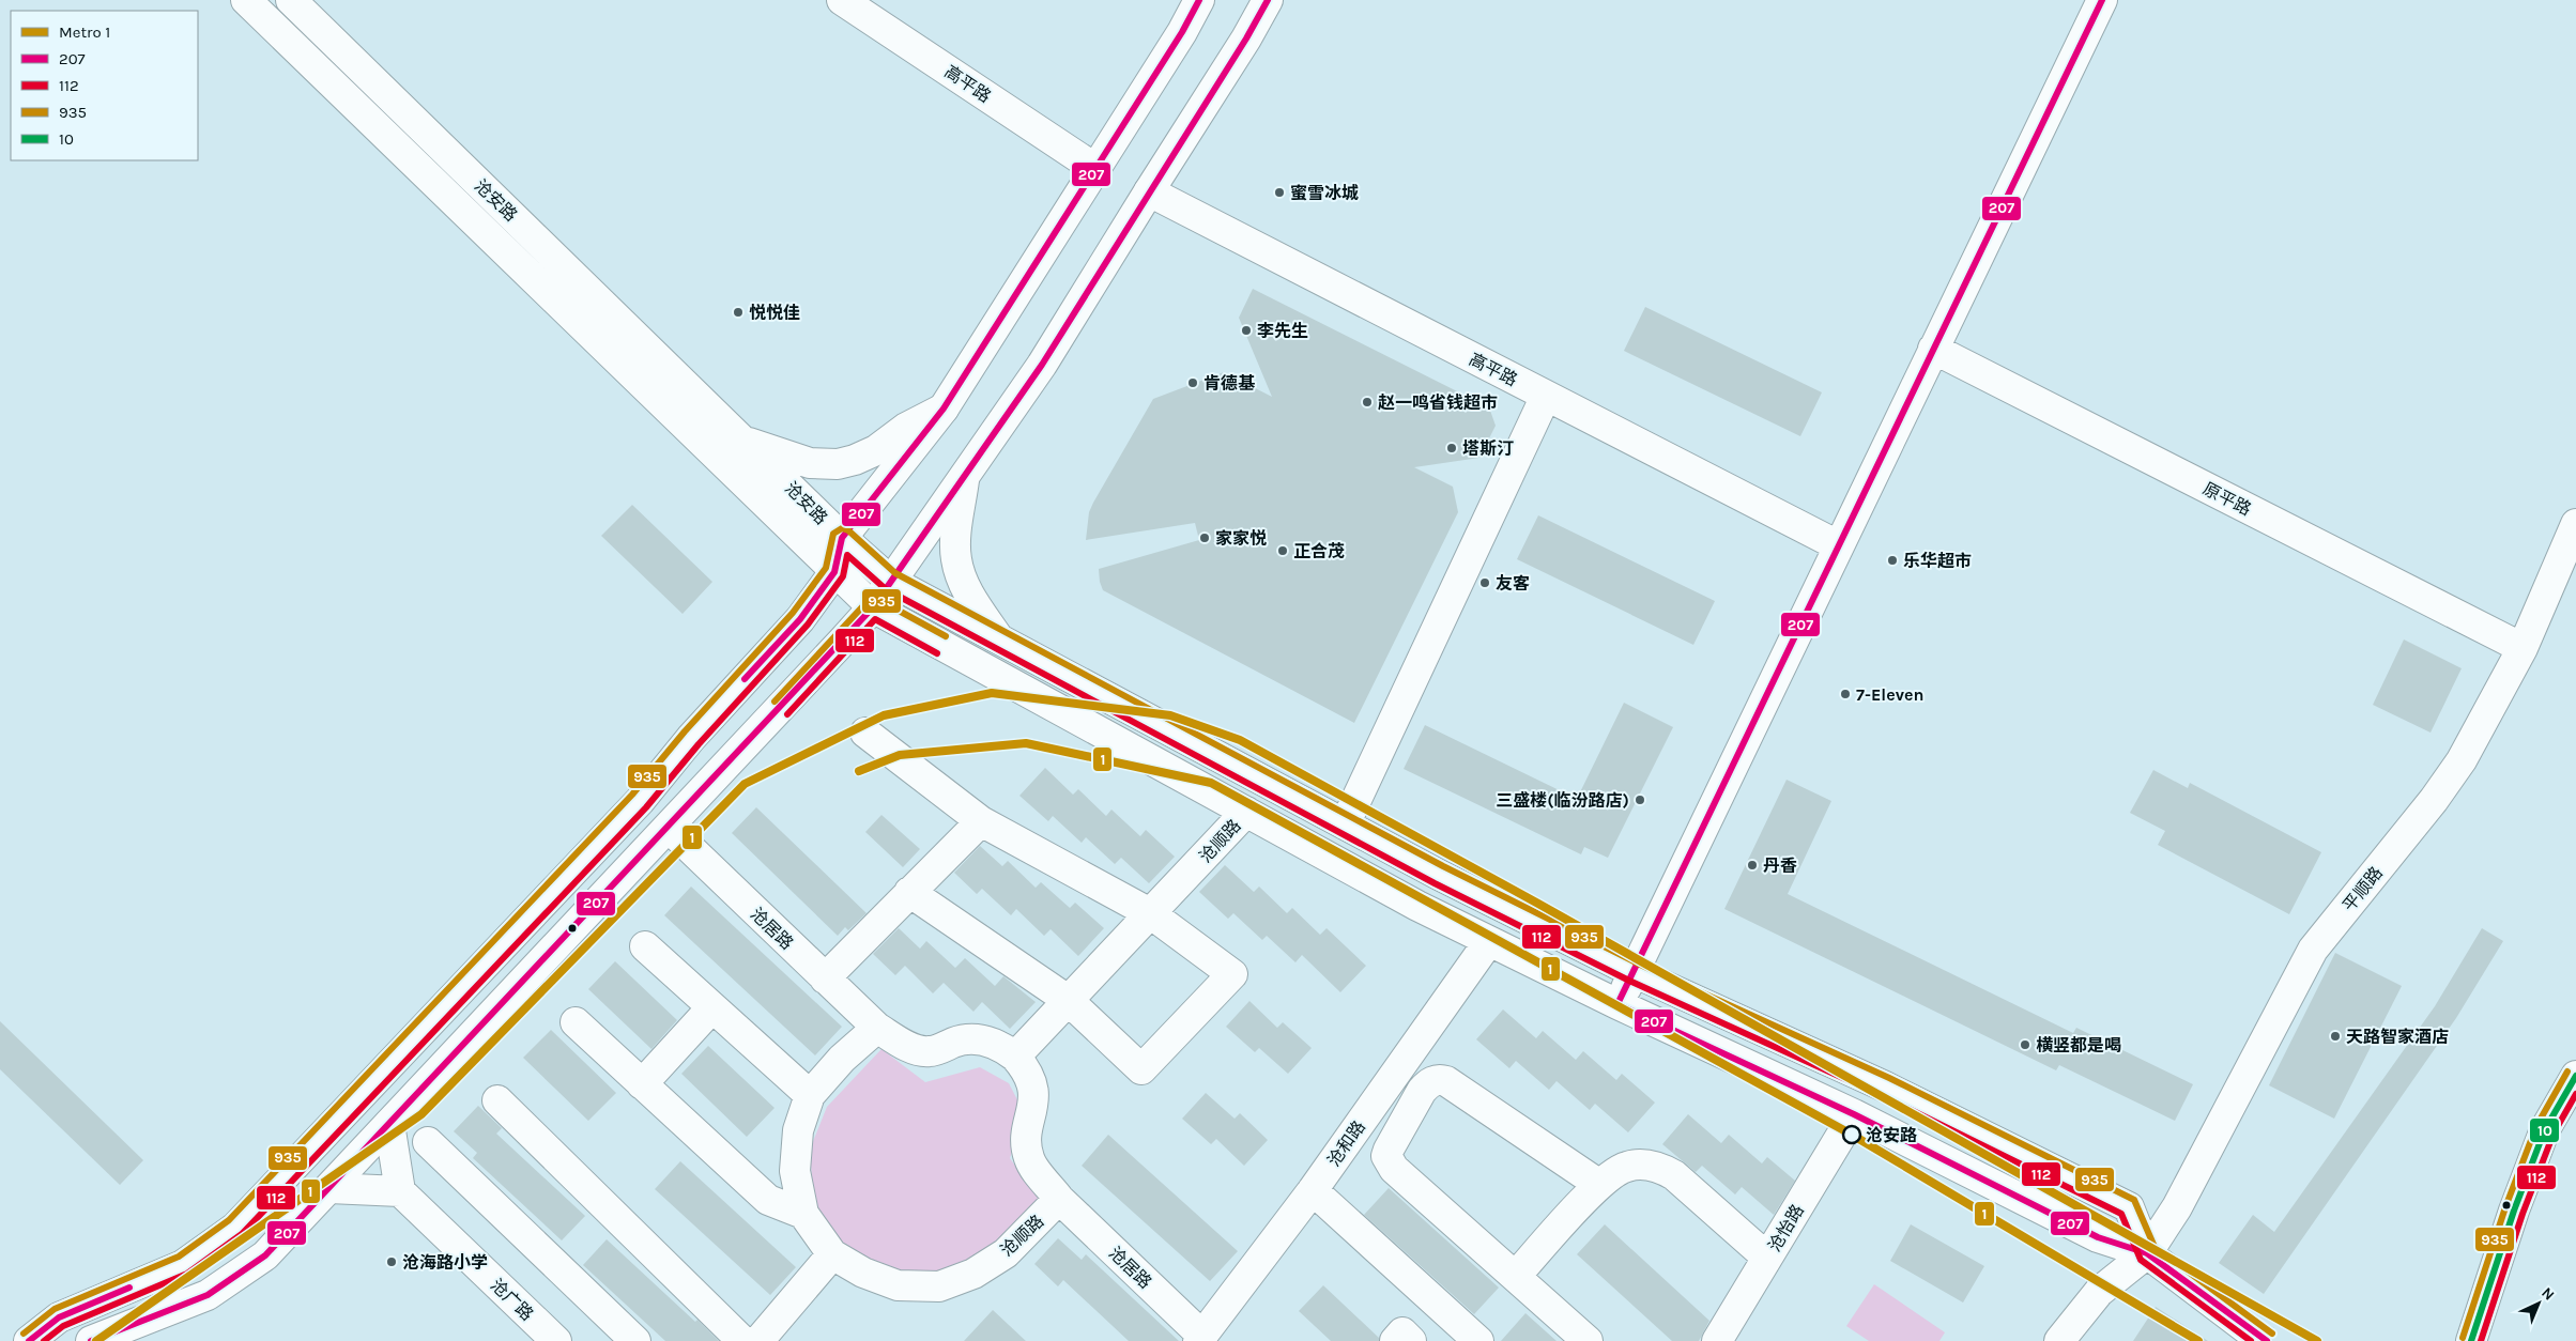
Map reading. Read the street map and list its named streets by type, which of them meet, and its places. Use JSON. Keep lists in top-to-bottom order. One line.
{"streets":{"street":["高平路","沧安路","原平路","沧顺路","平顺路","沧居路","沧和路","沧怡路","沧广路"]},"crossings":[["沧安路","平顺路"],["原平路","平顺路"],["沧顺路","沧居路"],["沧居路","沧和路"]],"places":["蜜雪冰城","悦悦佳","李先生","肯德基","赵一鸣省钱超市","塔斯汀","家家悦","正合茂","乐华超市","友客","7-Eleven","三盛楼(临汾路店)","丹香","天路智家酒店","横竖都是喝","沧安路","沧海路小学"],"lines":["transit line 207","transit line 935","transit line 112","metro line 1","transit line 10"],"legend":["Metro 1","207","112","935","10"],"north":"top right"}
